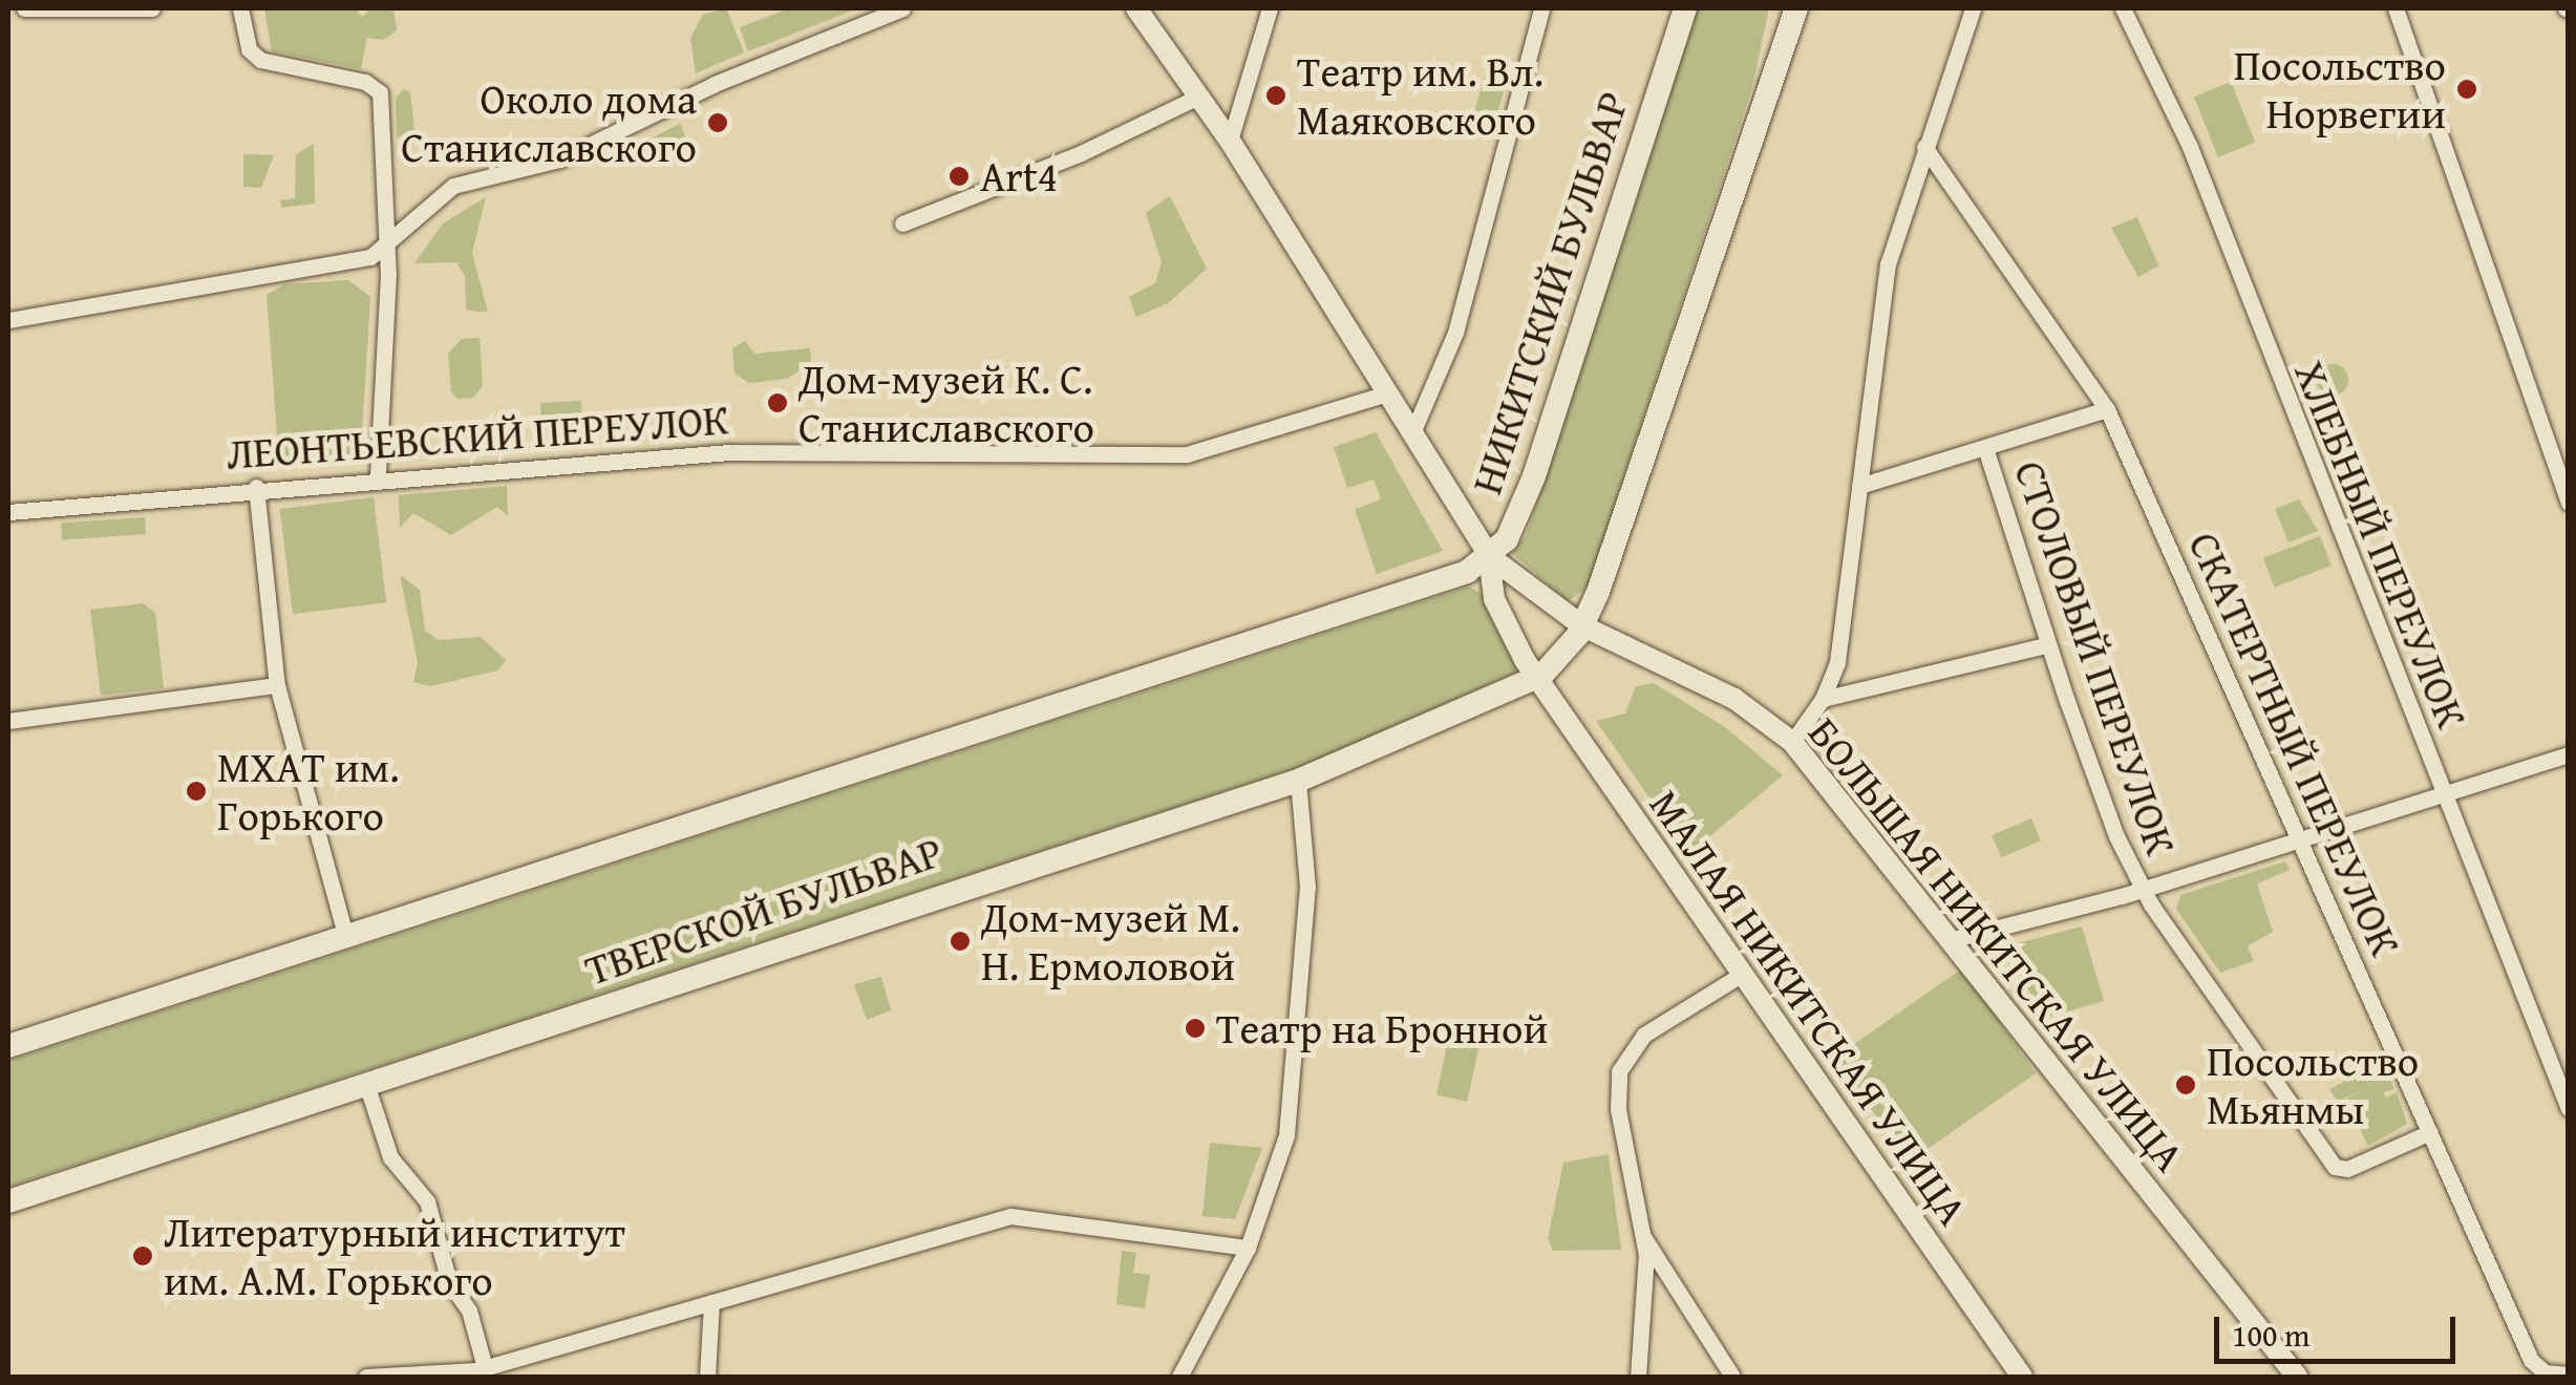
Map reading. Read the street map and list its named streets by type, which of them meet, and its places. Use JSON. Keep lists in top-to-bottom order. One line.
{"streets":{"main road":["НИКИТСКИЙ БУЛЬВАР","ТВЕРСКОЙ БУЛЬВАР"],"street":["ЛЕОНТЬЕВСКИЙ ПЕРЕУЛОК","ХЛЕБНЫЙ ПЕРЕУЛОК","СТОЛОВЫЙ ПЕРЕУЛОК","СКАТЕРТНЫЙ ПЕРЕУЛОК","БОЛЬШАЯ НИКИТСКАЯ УЛИЦА","МАЛАЯ НИКИТСКАЯ УЛИЦА"]},"crossings":[["НИКИТСКИЙ БУЛЬВАР","БОЛЬШАЯ НИКИТСКАЯ УЛИЦА"],["НИКИТСКИЙ БУЛЬВАР","МАЛАЯ НИКИТСКАЯ УЛИЦА"],["СТОЛОВЫЙ ПЕРЕУЛОК","СКАТЕРТНЫЙ ПЕРЕУЛОК"],["ТВЕРСКОЙ БУЛЬВАР","МАЛАЯ НИКИТСКАЯ УЛИЦА"],["БОЛЬШАЯ НИКИТСКАЯ УЛИЦА","МАЛАЯ НИКИТСКАЯ УЛИЦА"]],"places":["Посольство Норвегии","Театр им. Вл. Маяковского","Около дома Станиславского","Art4","Дом-музей К. С. Станиславского","МХАТ им. Горького","Дом-музей М. Н. Ермоловой","Театр на Бронной","Посольство Мьянмы","Литературный институт им. А.М. Горького"],"scale_bar":"100 m"}
